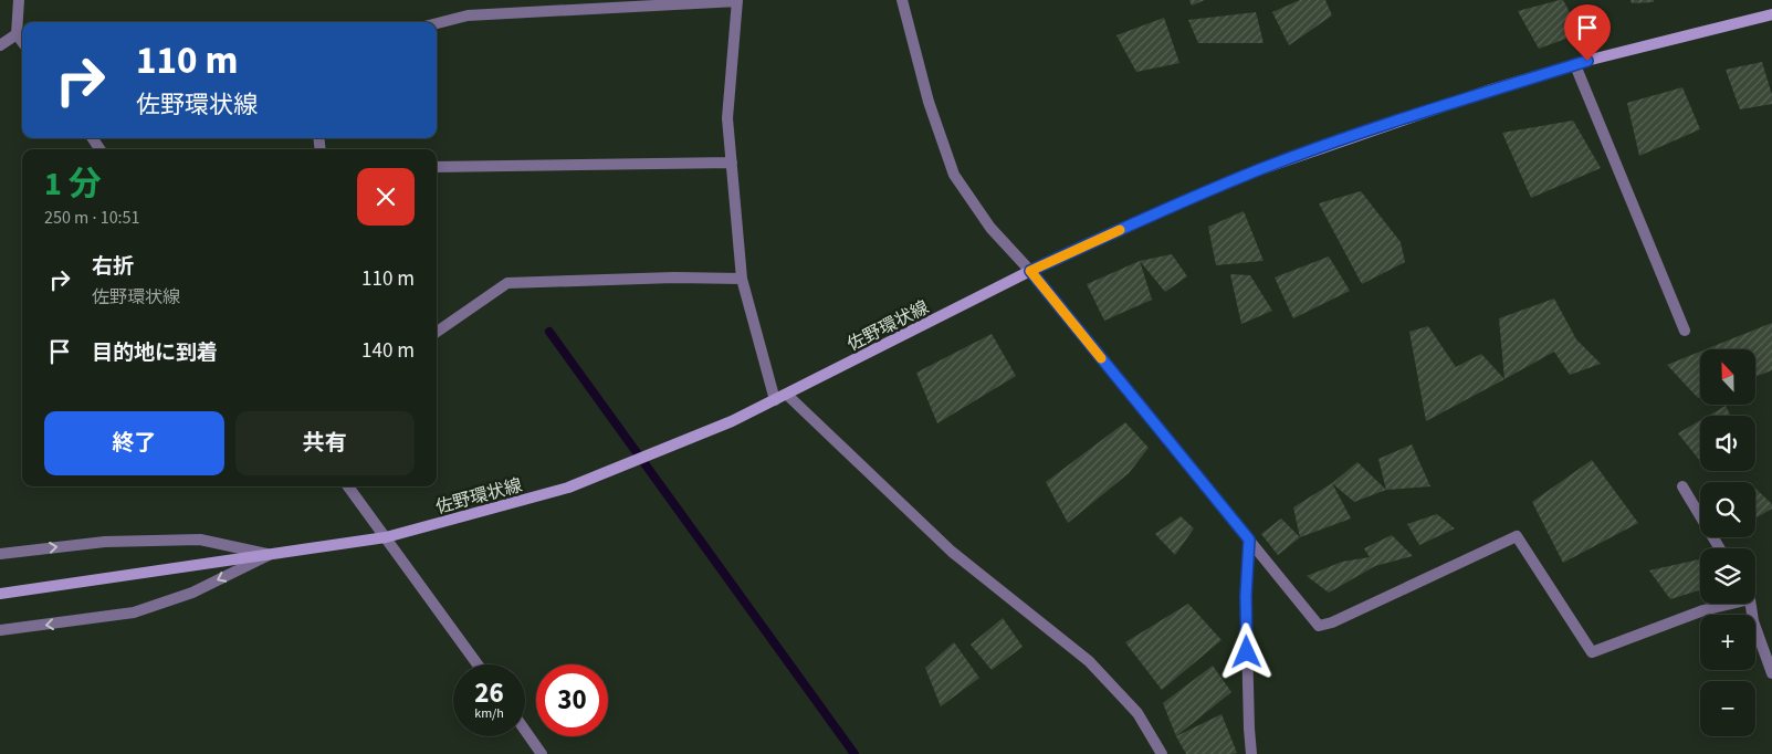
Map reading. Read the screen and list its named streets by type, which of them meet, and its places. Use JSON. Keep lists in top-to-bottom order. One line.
{"streets":{"main road":["佐野環状線"]},"north":"top","page":{"turn":["110 m","佐野環状線"],"heading":["1 分","250 m · 10:51"],"list":[{"name":"右折","note":"佐野環状線","value":"110 m"},{"name":"目的地に到着","value":"140 m"}],"map_buttons":["+","−"],"buttons":["終了","共有"],"speed":"26 km/h","limit":"30"}}
